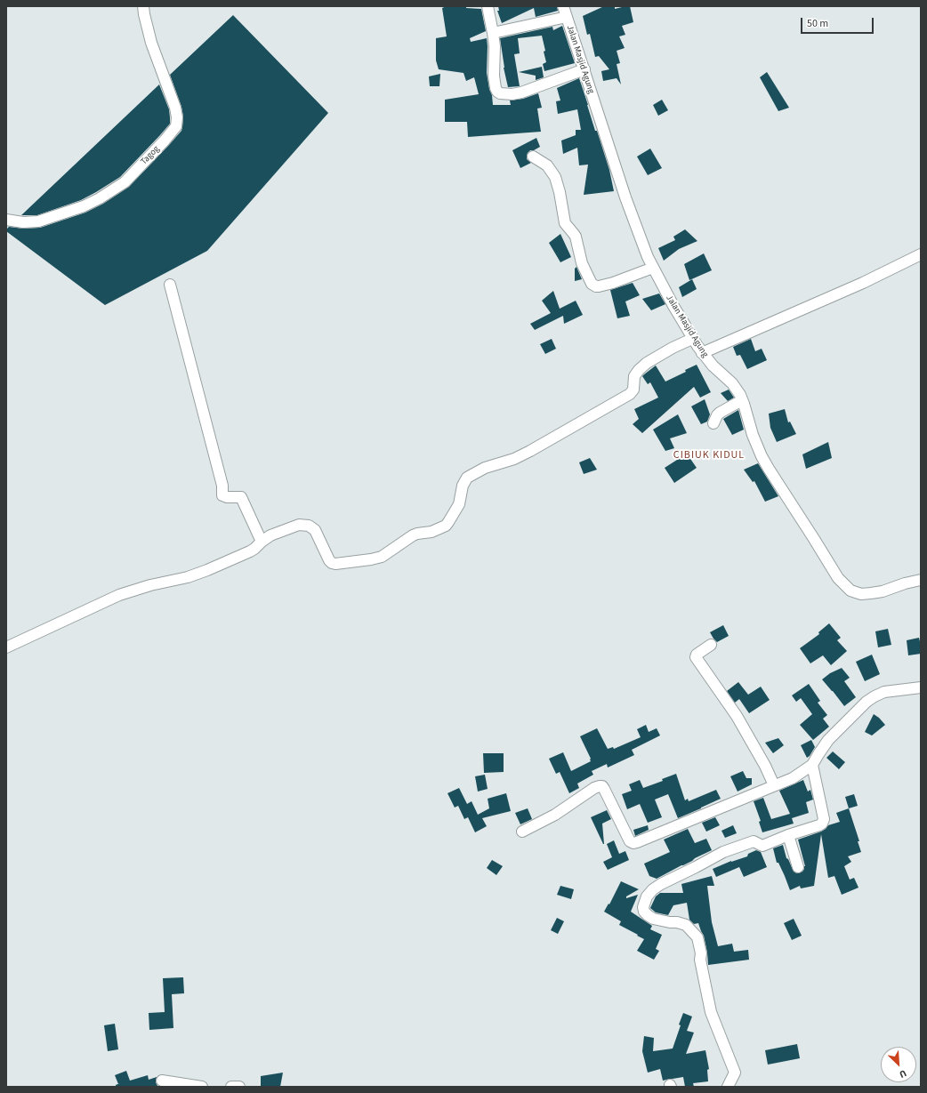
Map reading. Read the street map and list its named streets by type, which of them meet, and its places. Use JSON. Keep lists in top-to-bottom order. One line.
{"streets":{"street":["Jalan Masjid Agung","Tagog"]},"districts":["CIBIUK KIDUL"],"scale_bar":"50 m","north":"bottom right"}
